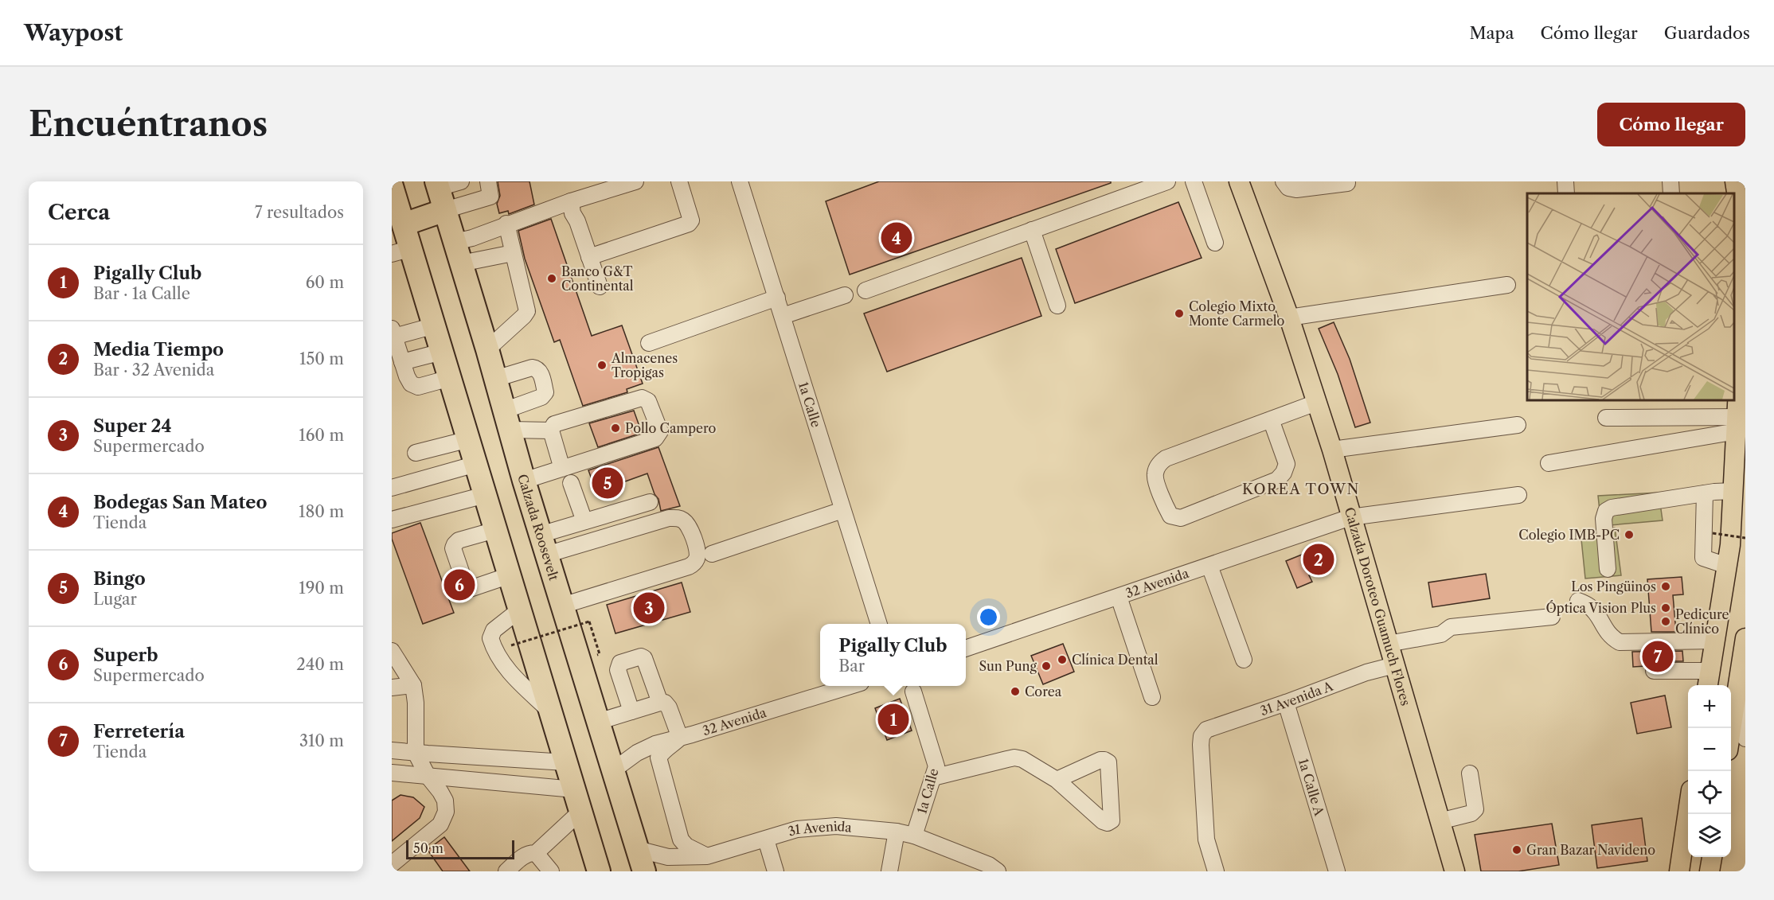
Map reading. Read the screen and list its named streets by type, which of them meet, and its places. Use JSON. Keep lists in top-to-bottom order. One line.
{"streets":{"highway":["Calzada Roosevelt"],"main road":["Calzada Doroteo Guamuch Flores"],"street":["1a Calle","32 Avenida","31 Avenida A","1a Calle A","31 Avenida"]},"crossings":[["1a Calle","31 Avenida"],["Calzada Roosevelt","32 Avenida"],["Calzada Roosevelt","31 Avenida"],["32 Avenida","Calzada Doroteo Guamuch Flores"],["Calzada Doroteo Guamuch Flores","31 Avenida A"],["31 Avenida A","1a Calle A"]],"districts":["KOREA TOWN"],"places":["Banco G&T Continental","Colegio Mixto Monte Carmelo","Almacenes Tropigas","Pollo Campero","Colegio IMB-PC","Los Pingüinos","Óptica Vision Plus","Pedicure Clínico","Clínica Dental","Sun Pung","Corea","Gran Bazar Navideno"],"scale_bar":"50 m","page":{"header":"Waypost","nav":["Mapa","Cómo llegar","Guardados"],"buttons":"Cómo llegar","title":"Encuéntranos","heading":["Cerca","7 resultados"],"pins":["4","5","2","6","3","7","1"],"list":[{"mark":"1","name":"Pigally Club","note":"Bar · 1a Calle","value":"60 m"},{"mark":"2","name":"Media Tiempo","note":"Bar · 32 Avenida","value":"150 m"},{"mark":"3","name":"Super 24","note":"Supermercado","value":"160 m"},{"mark":"4","name":"Bodegas San Mateo","note":"Tienda","value":"180 m"},{"mark":"5","name":"Bingo","note":"Lugar","value":"190 m"},{"mark":"6","name":"Superb","note":"Supermercado","value":"240 m"},{"mark":"7","name":"Ferretería","note":"Tienda","value":"310 m"}],"popup":["Pigally Club","Bar"],"map_buttons":["+","−"],"scale":"50 m"}}
